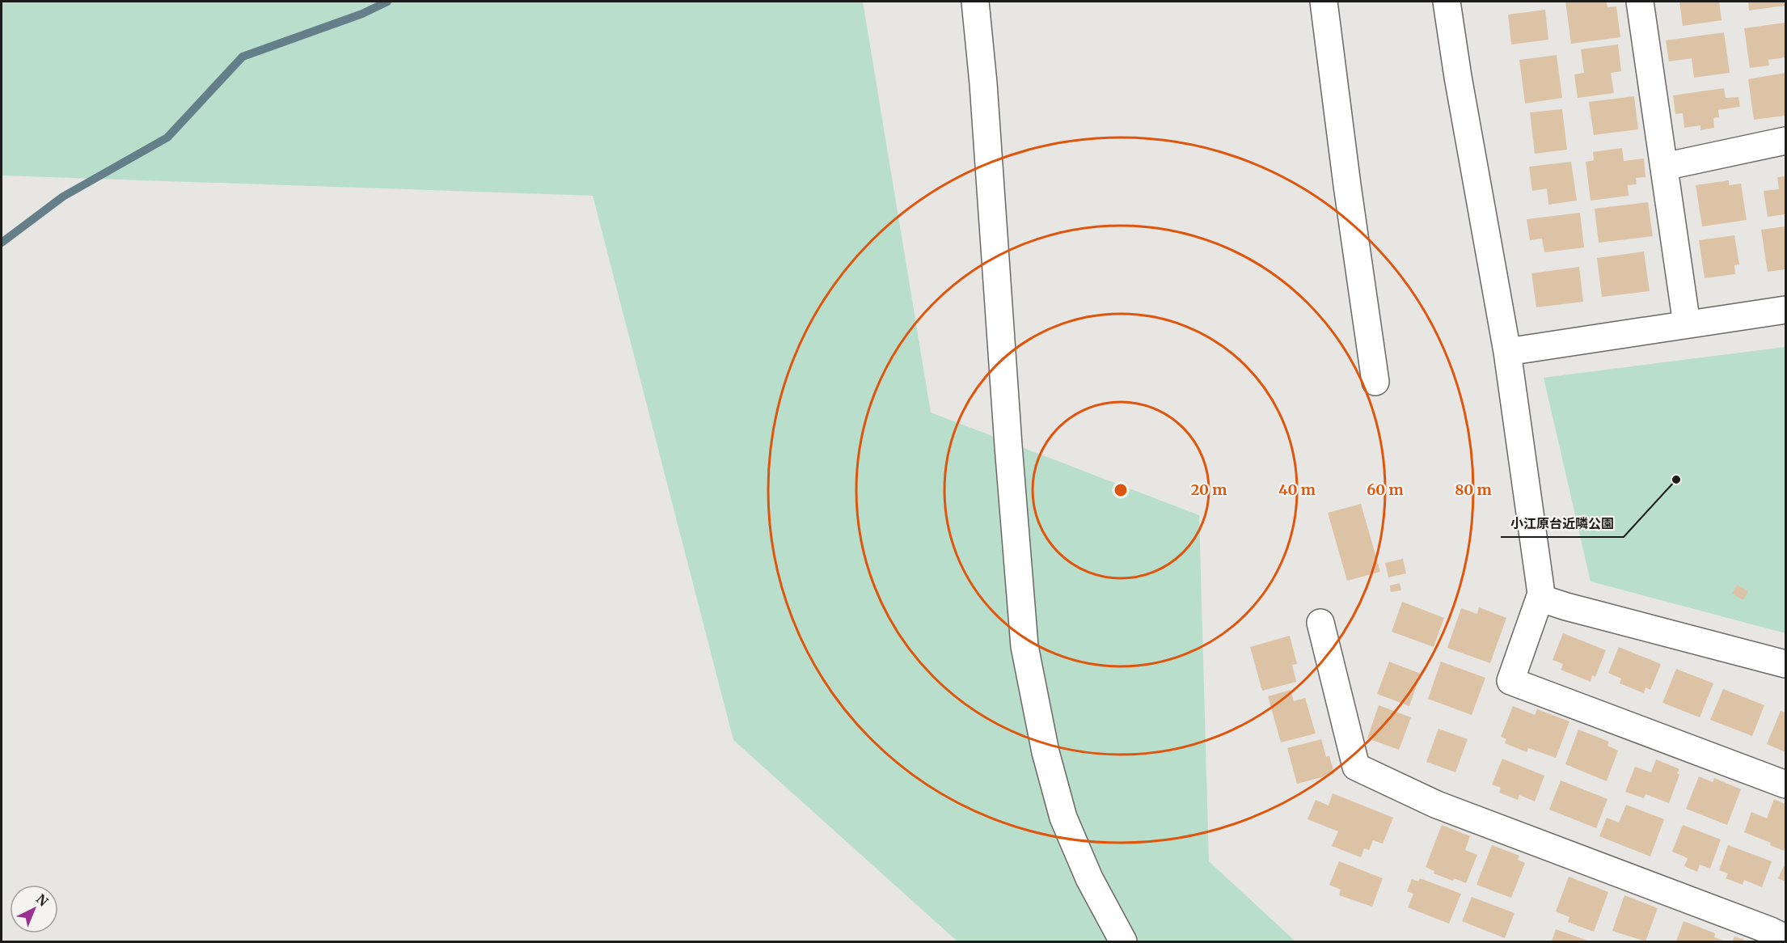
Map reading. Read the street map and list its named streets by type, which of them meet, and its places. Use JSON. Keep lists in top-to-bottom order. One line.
{"places":["小江原台近隣公園"],"north":"top right","rings":["20 m","40 m","60 m","80 m"]}
